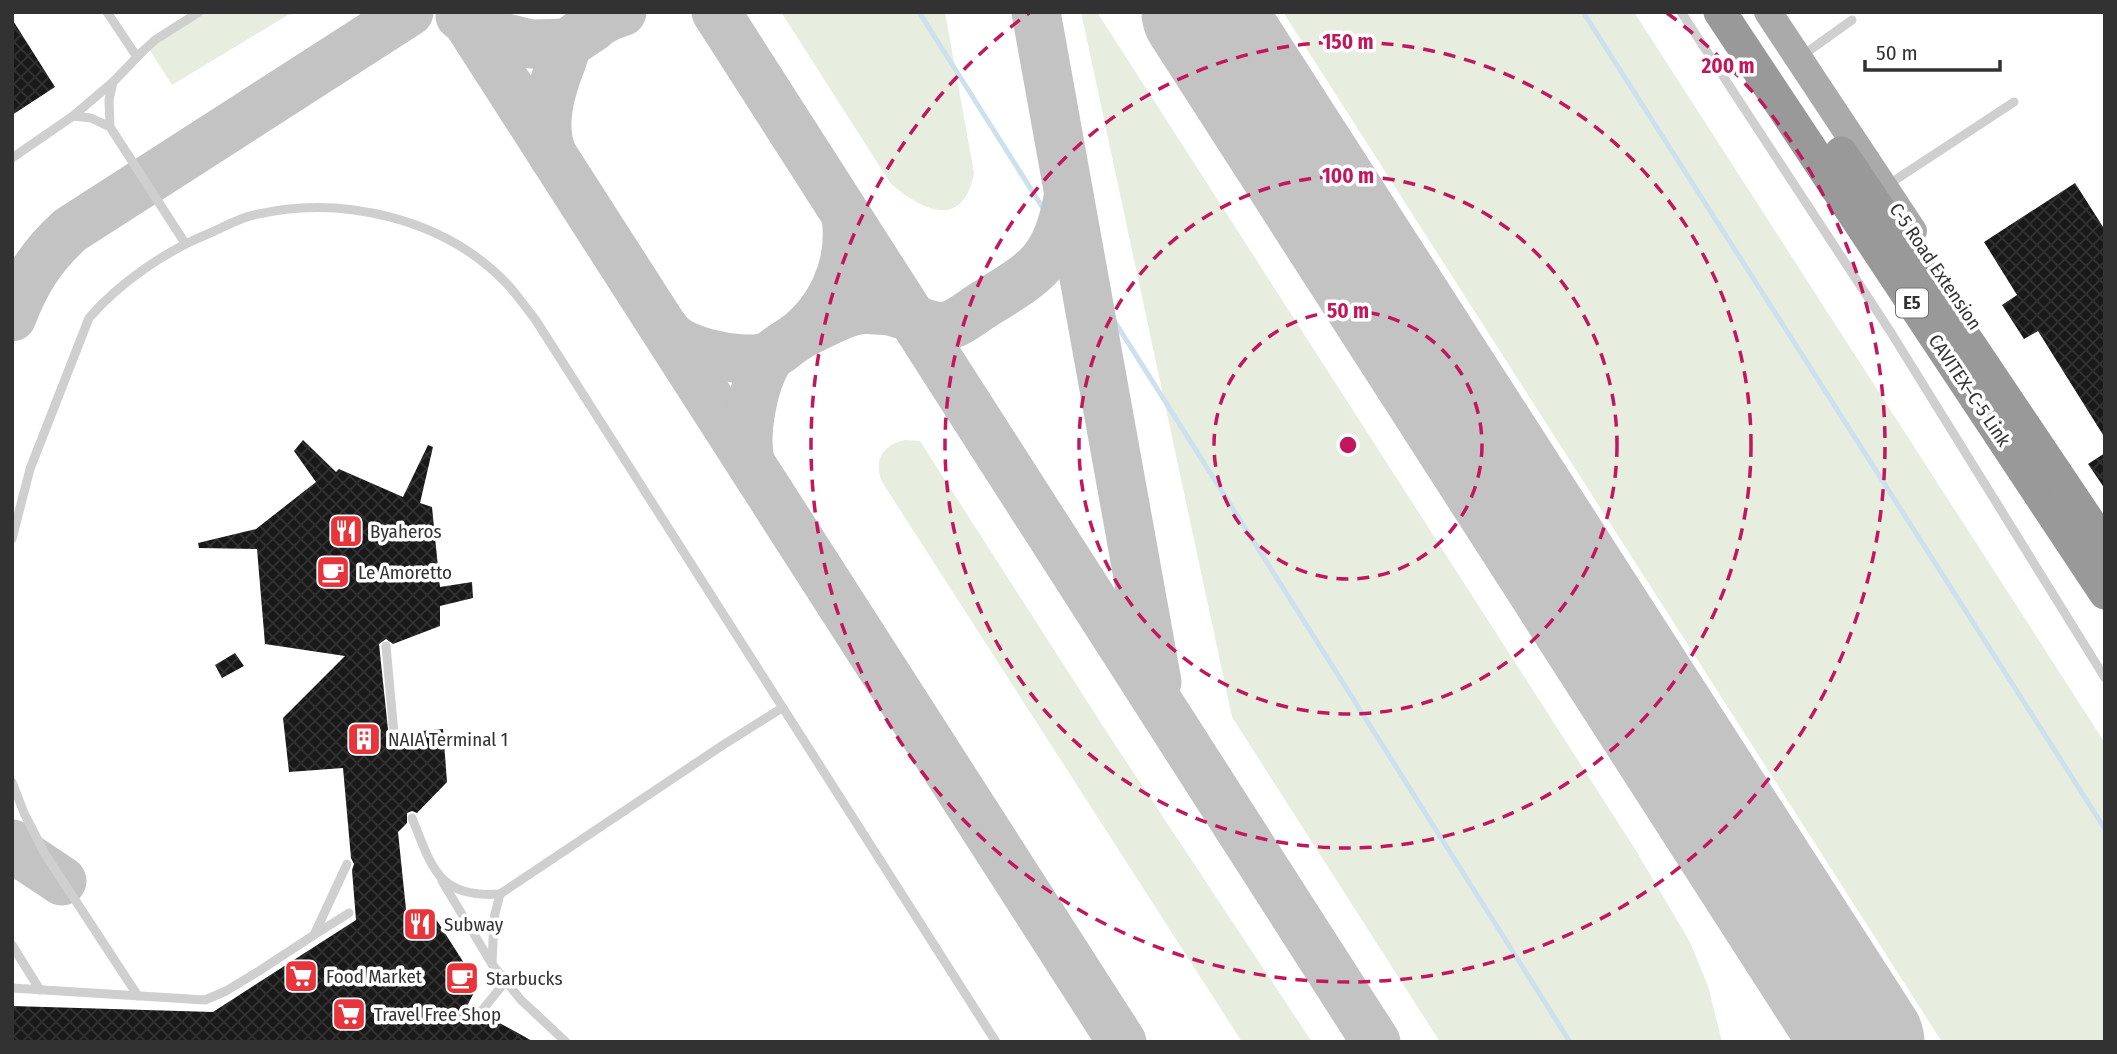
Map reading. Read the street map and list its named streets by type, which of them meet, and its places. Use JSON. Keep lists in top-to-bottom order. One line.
{"streets":{"highway":["E5","CAVITEX–C-5 Link"],"main road":["C-5 Road Extension"]},"places":{"restaurant":["Byaheros","Subway"],"cafe":["Le Amoretto","Starbucks"],"building":["NAIA Terminal 1"],"supermarket":["Food Market","Travel Free Shop"]},"scale_bar":"50 m","rings":["150 m","200 m","100 m","50 m"]}
